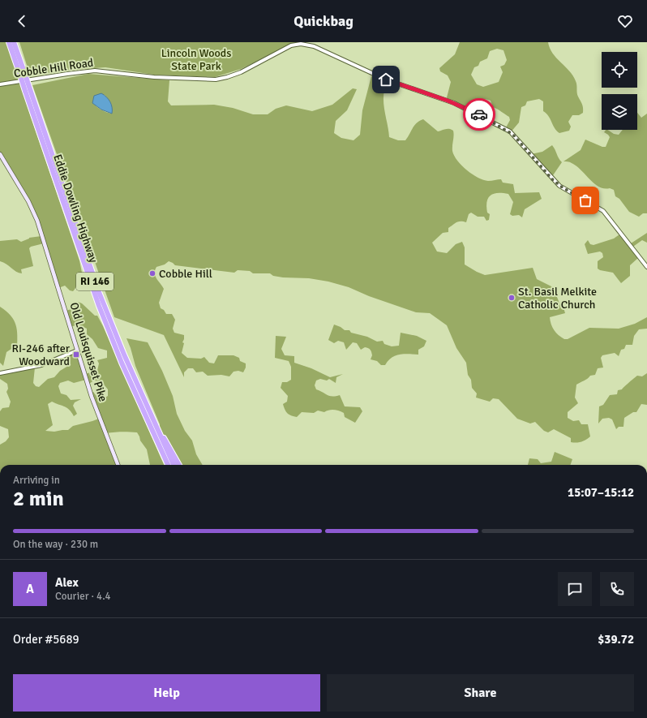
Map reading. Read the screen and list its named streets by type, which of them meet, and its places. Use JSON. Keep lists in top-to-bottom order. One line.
{"streets":{"highway":["Eddie Dowling Highway","RI 146"],"main road":["Old Louisquisset Pike"],"street":["Cobble Hill Road"]},"parks":["Lincoln Woods State Park"],"places":{"other":["Cobble Hill","St. Basil Melkite Catholic Church"],"transit":["RI-246 after Woodward"]},"page":{"header":"Quickbag","heading":["2 min","Arriving in","15:07–15:12"],"panel":["Alex","Courier · 4.4","Order #5689","$39.72"],"bar":"On the way · 230 m","round":"A","buttons":["Help","Share"]}}
